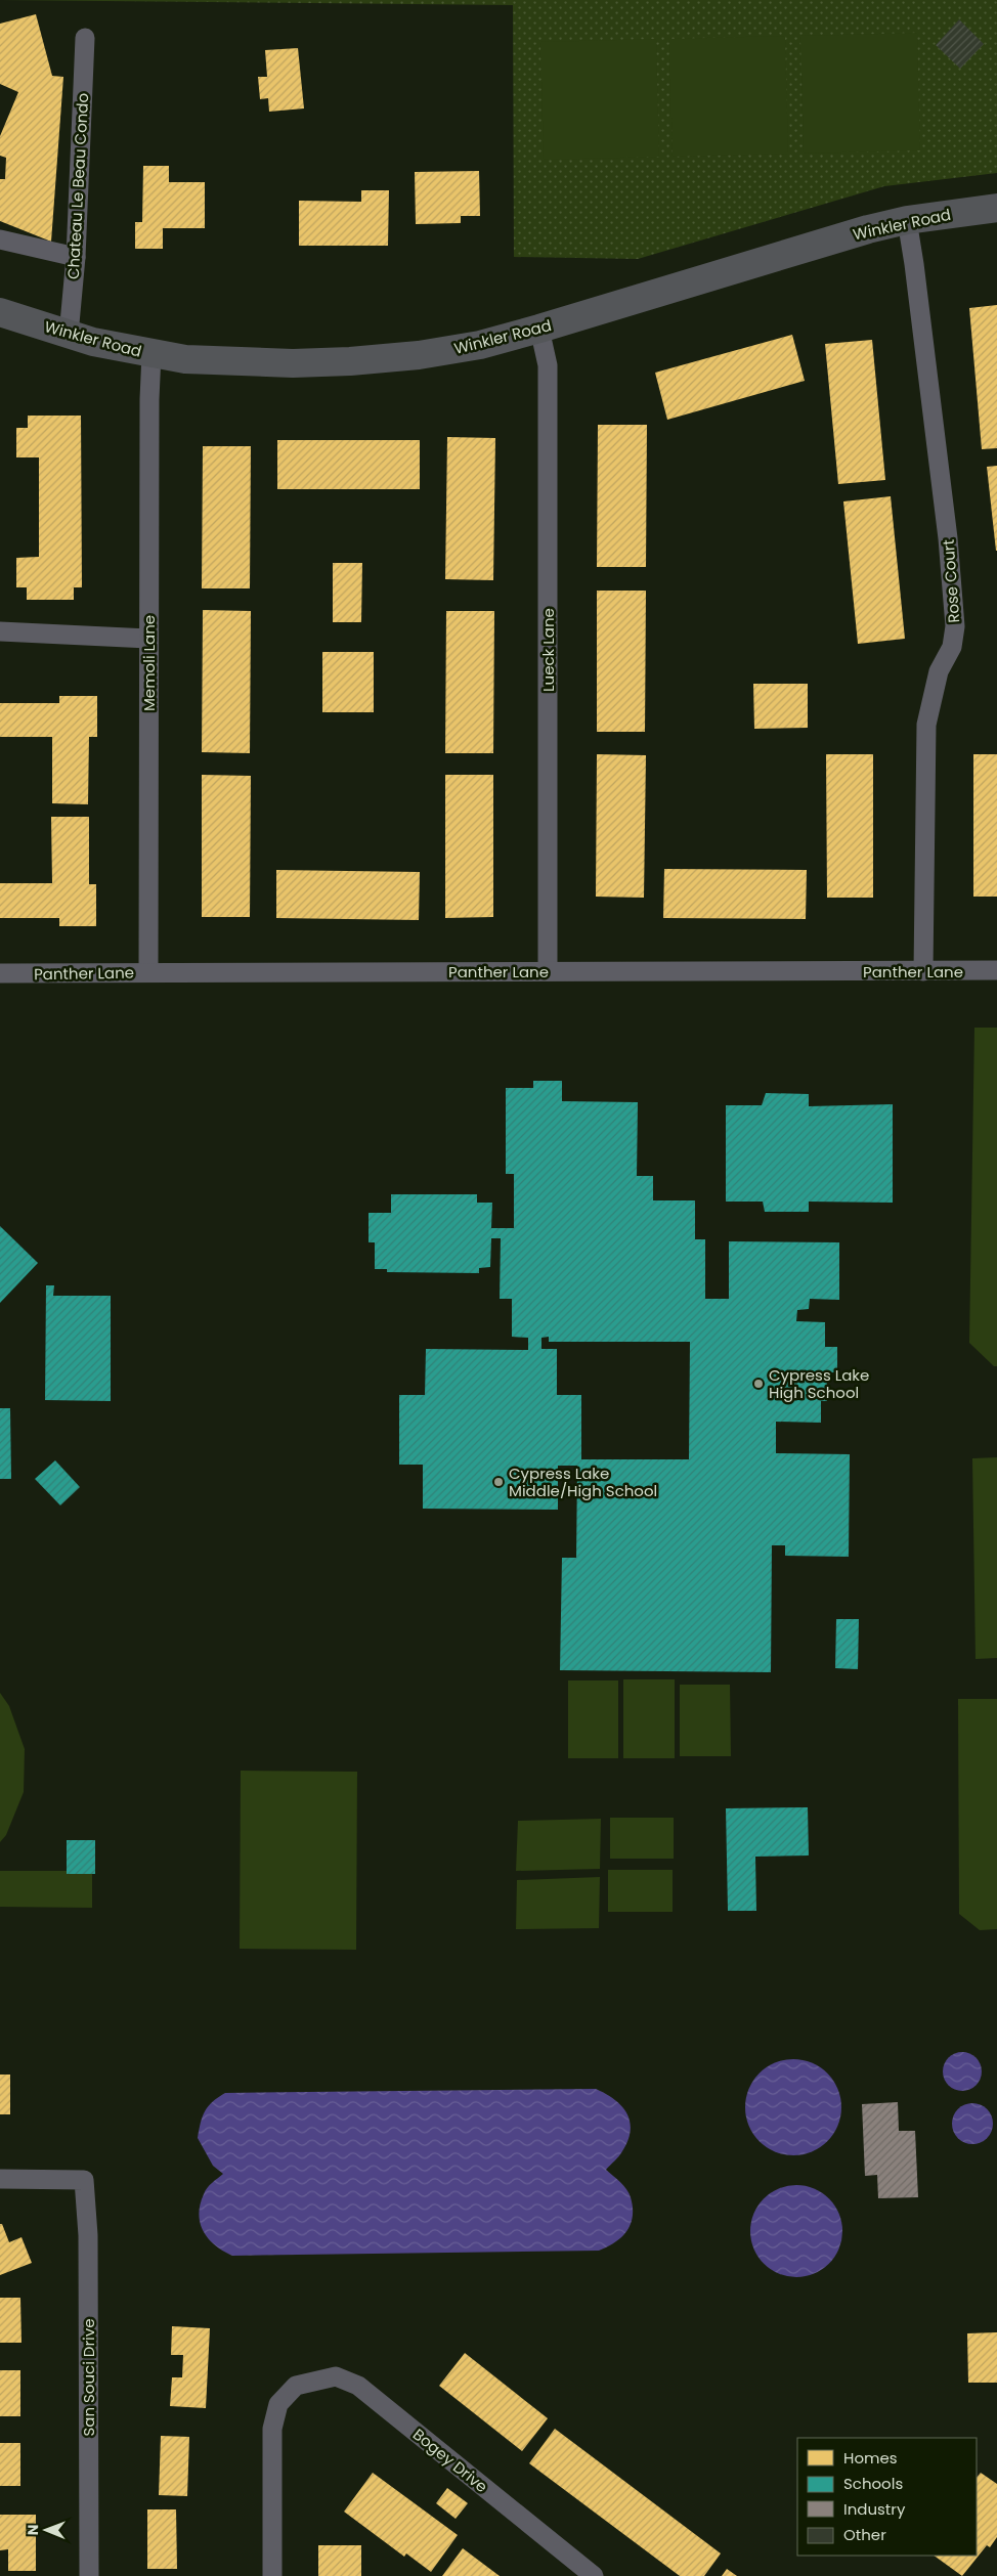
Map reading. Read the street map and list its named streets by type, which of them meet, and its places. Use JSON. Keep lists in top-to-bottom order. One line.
{"streets":{"street":["Chateau Le Beau Condo","Winkler Road","Rose Court","Lueck Lane","Memoli Lane","Panther Lane","San Souci Drive","Bogey Drive"]},"crossings":[["Chateau Le Beau Condo","Winkler Road"],["Winkler Road","Rose Court"],["Winkler Road","Lueck Lane"],["Winkler Road","Memoli Lane"],["Rose Court","Panther Lane"],["Lueck Lane","Panther Lane"],["Memoli Lane","Panther Lane"]],"places":["Cypress Lake High School","Cypress Lake Middle/High School"],"legend":["Homes","Schools","Industry","Other"],"north":"left"}
